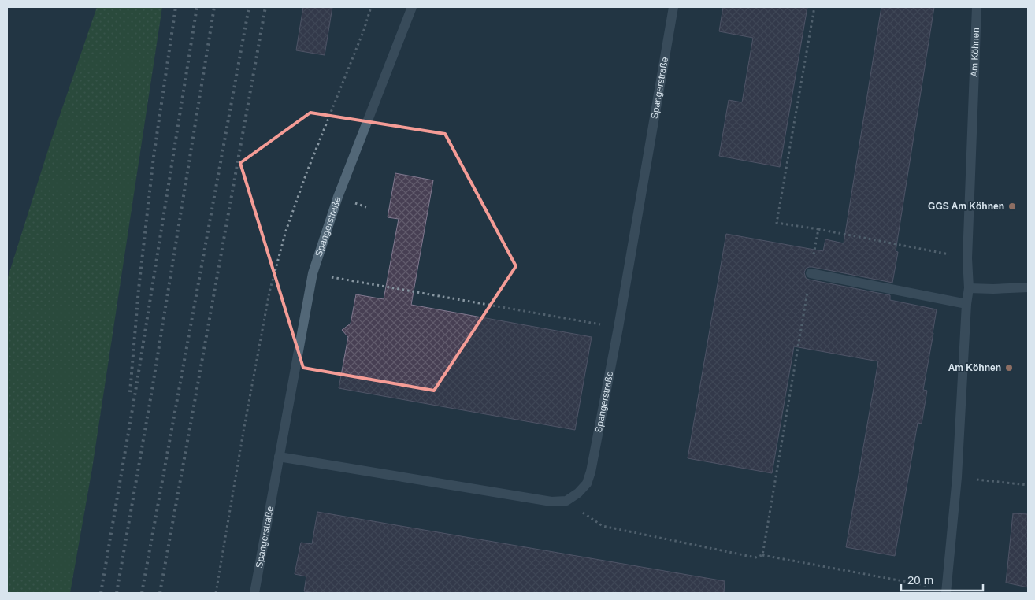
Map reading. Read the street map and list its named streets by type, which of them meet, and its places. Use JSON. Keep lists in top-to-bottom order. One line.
{"streets":{"street":["Am Köhnen","Spangerstraße"]},"places":["GGS Am Köhnen","Am Köhnen"],"scale_bar":"20 m"}
